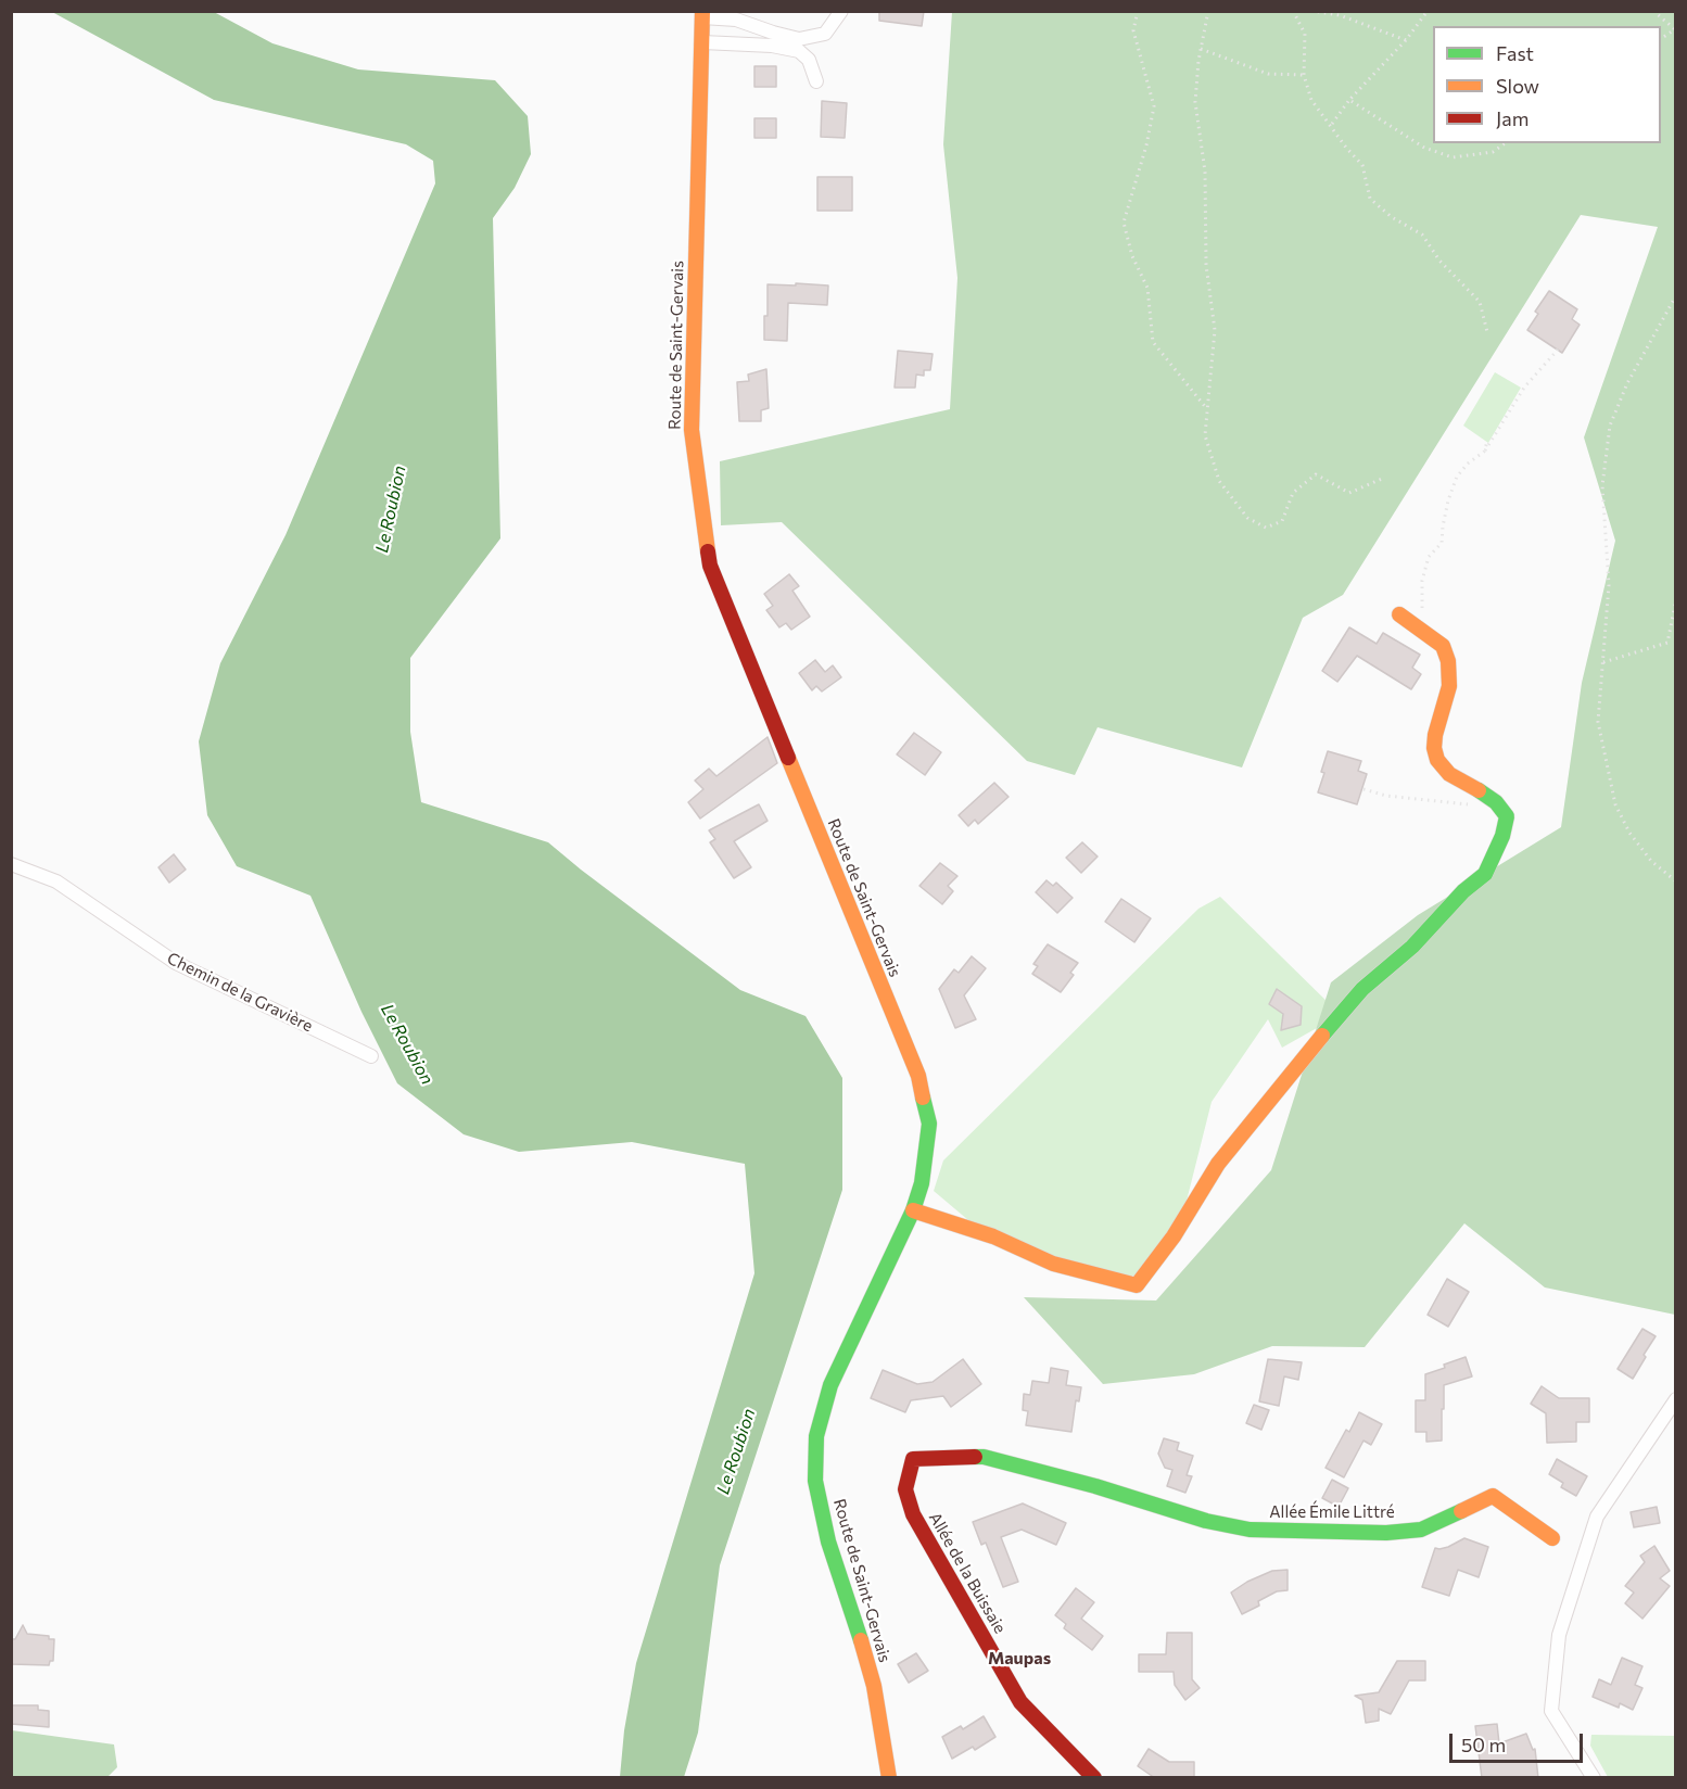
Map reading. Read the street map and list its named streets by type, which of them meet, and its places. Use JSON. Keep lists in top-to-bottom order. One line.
{"streets":{"street":["Route de Saint-Gervais","Chemin de la Gravière","Allée Émile Littré","Allée de la Buissaie"]},"crossings":[["Allée Émile Littré","Allée de la Buissaie"]],"districts":["Maupas"],"water":["Le Roubion"],"legend":["Fast","Slow","Jam"],"scale_bar":"50 m"}
